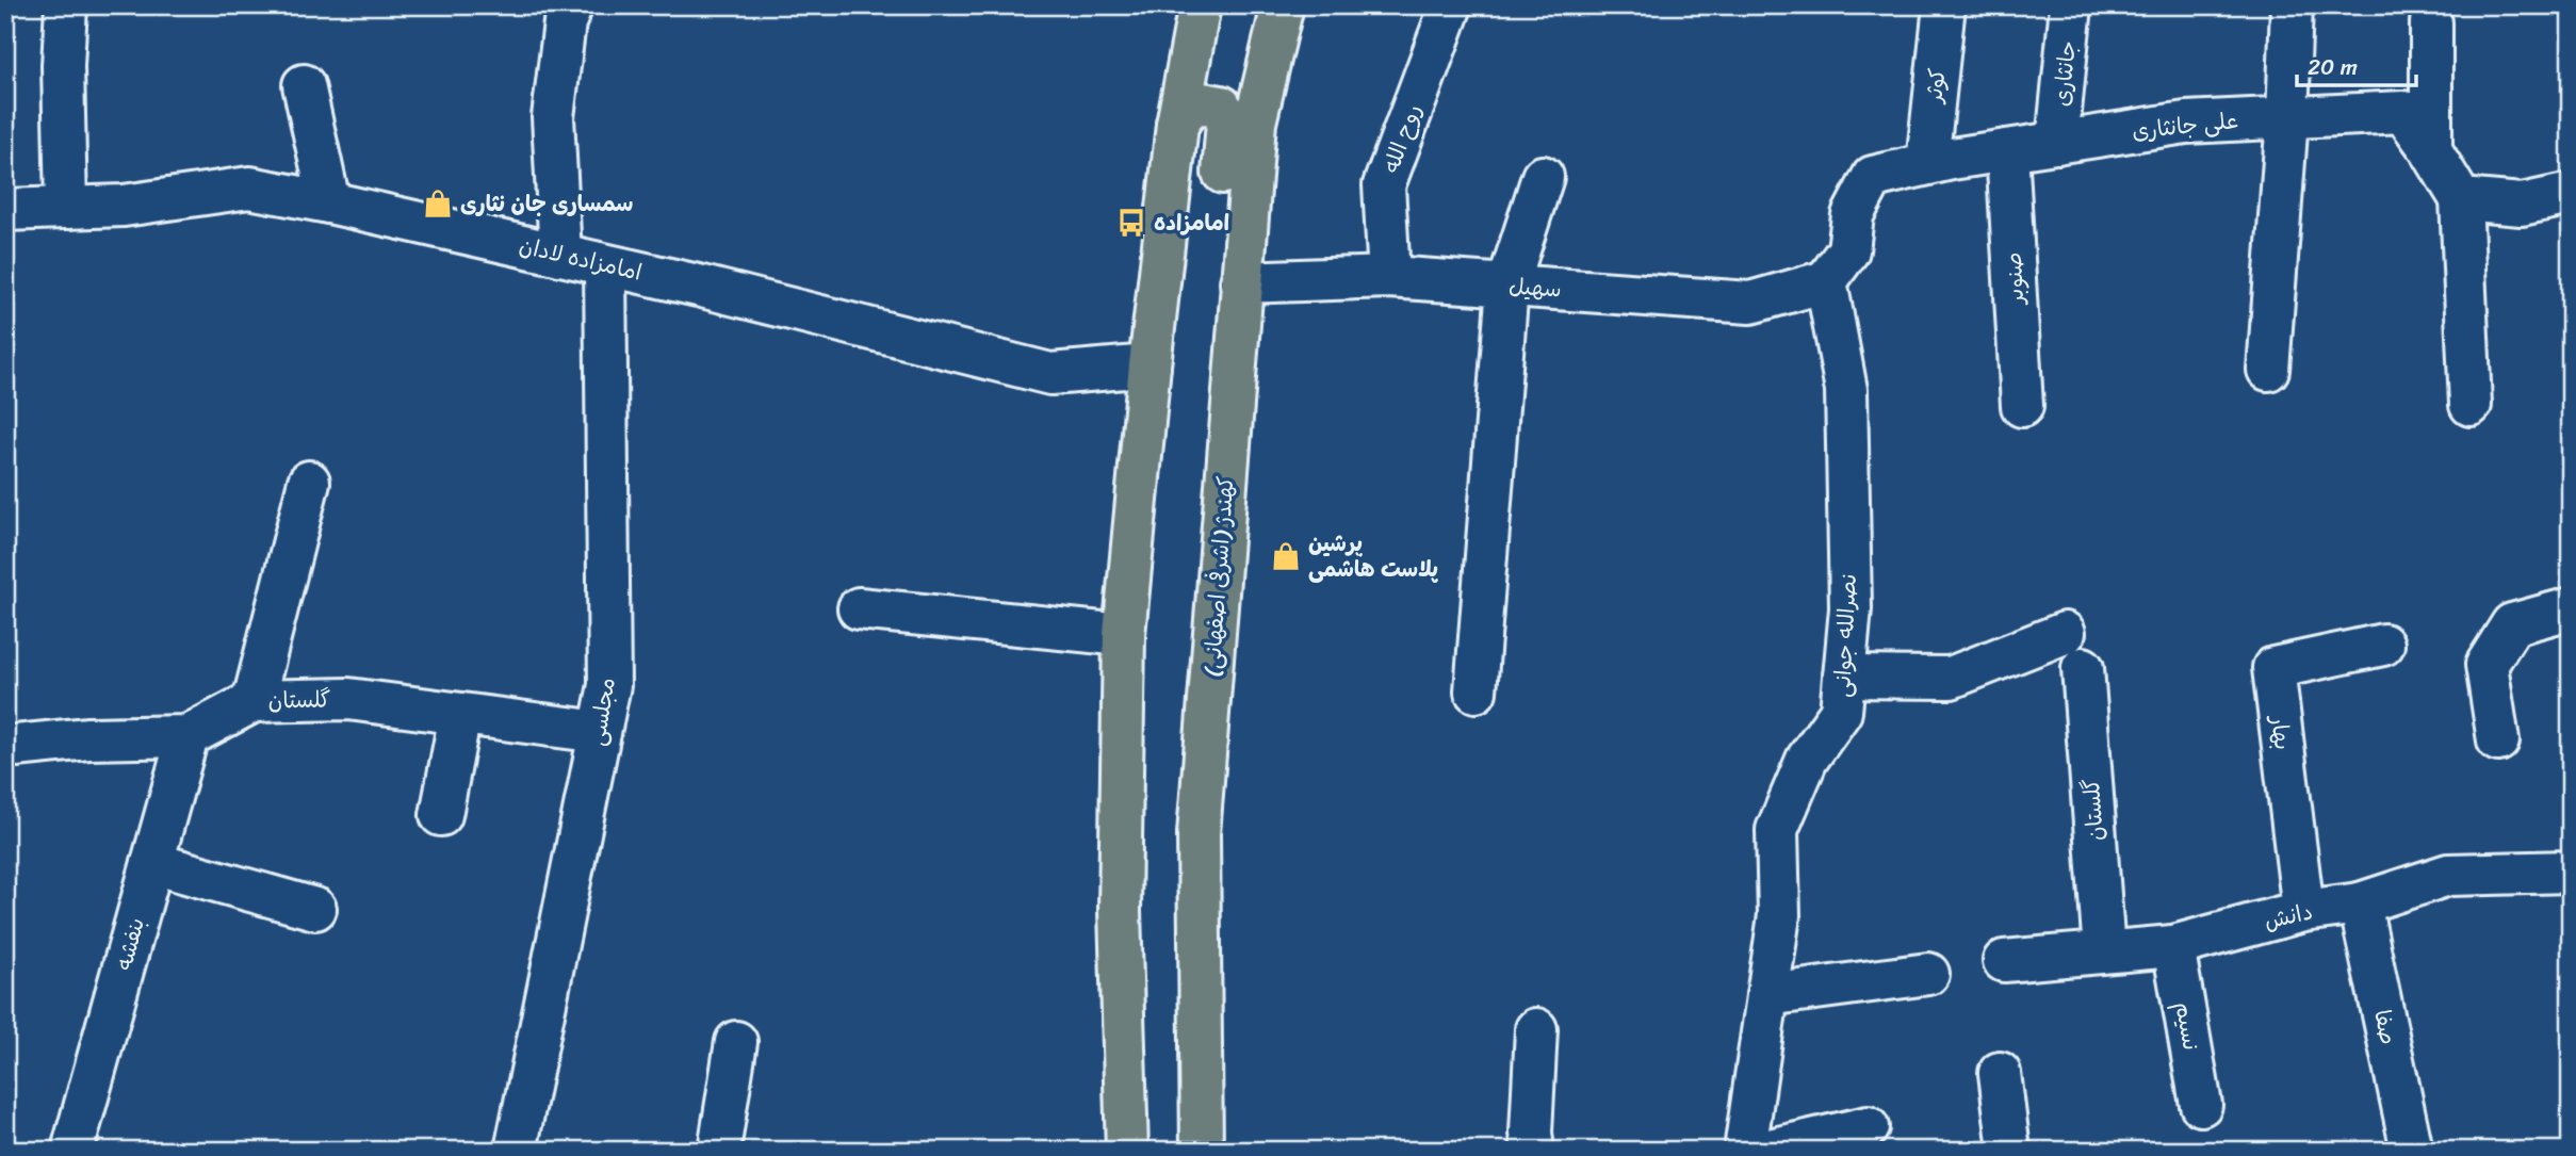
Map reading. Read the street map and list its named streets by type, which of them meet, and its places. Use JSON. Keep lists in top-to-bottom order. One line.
{"streets":{"main road":["کهندژ (اشرفی اصفهانی)"],"street":["جانثاری","کوثر","علی جانثاری","روح الله","امامزاده لادان","صنوبر","سهیل","نصرالله جوانی","گلستان","مجلسی","بهار","دانش","بنفشه","نسیم","صفا"]},"crossings":[["جانثاری","علی جانثاری"],["کوثر","علی جانثاری"],["علی جانثاری","صنوبر"],["علی جانثاری","سهیل"],["علی جانثاری","نصرالله جوانی"],["روح الله","سهیل"],["امامزاده لادان","مجلسی"],["سهیل","کهندژ (اشرفی اصفهانی)"],["سهیل","نصرالله جوانی"],["نصرالله جوانی","گلستان"],["گلستان","مجلسی"],["گلستان","دانش"],["گلستان","بنفشه"],["بهار","دانش"],["دانش","نسیم"],["دانش","صفا"]],"places":{"shop":["سمساری جان نثاری","پرشین پلاست هاشمی"],"bus stop":["امامزاده"]},"scale_bar":"20 m"}
